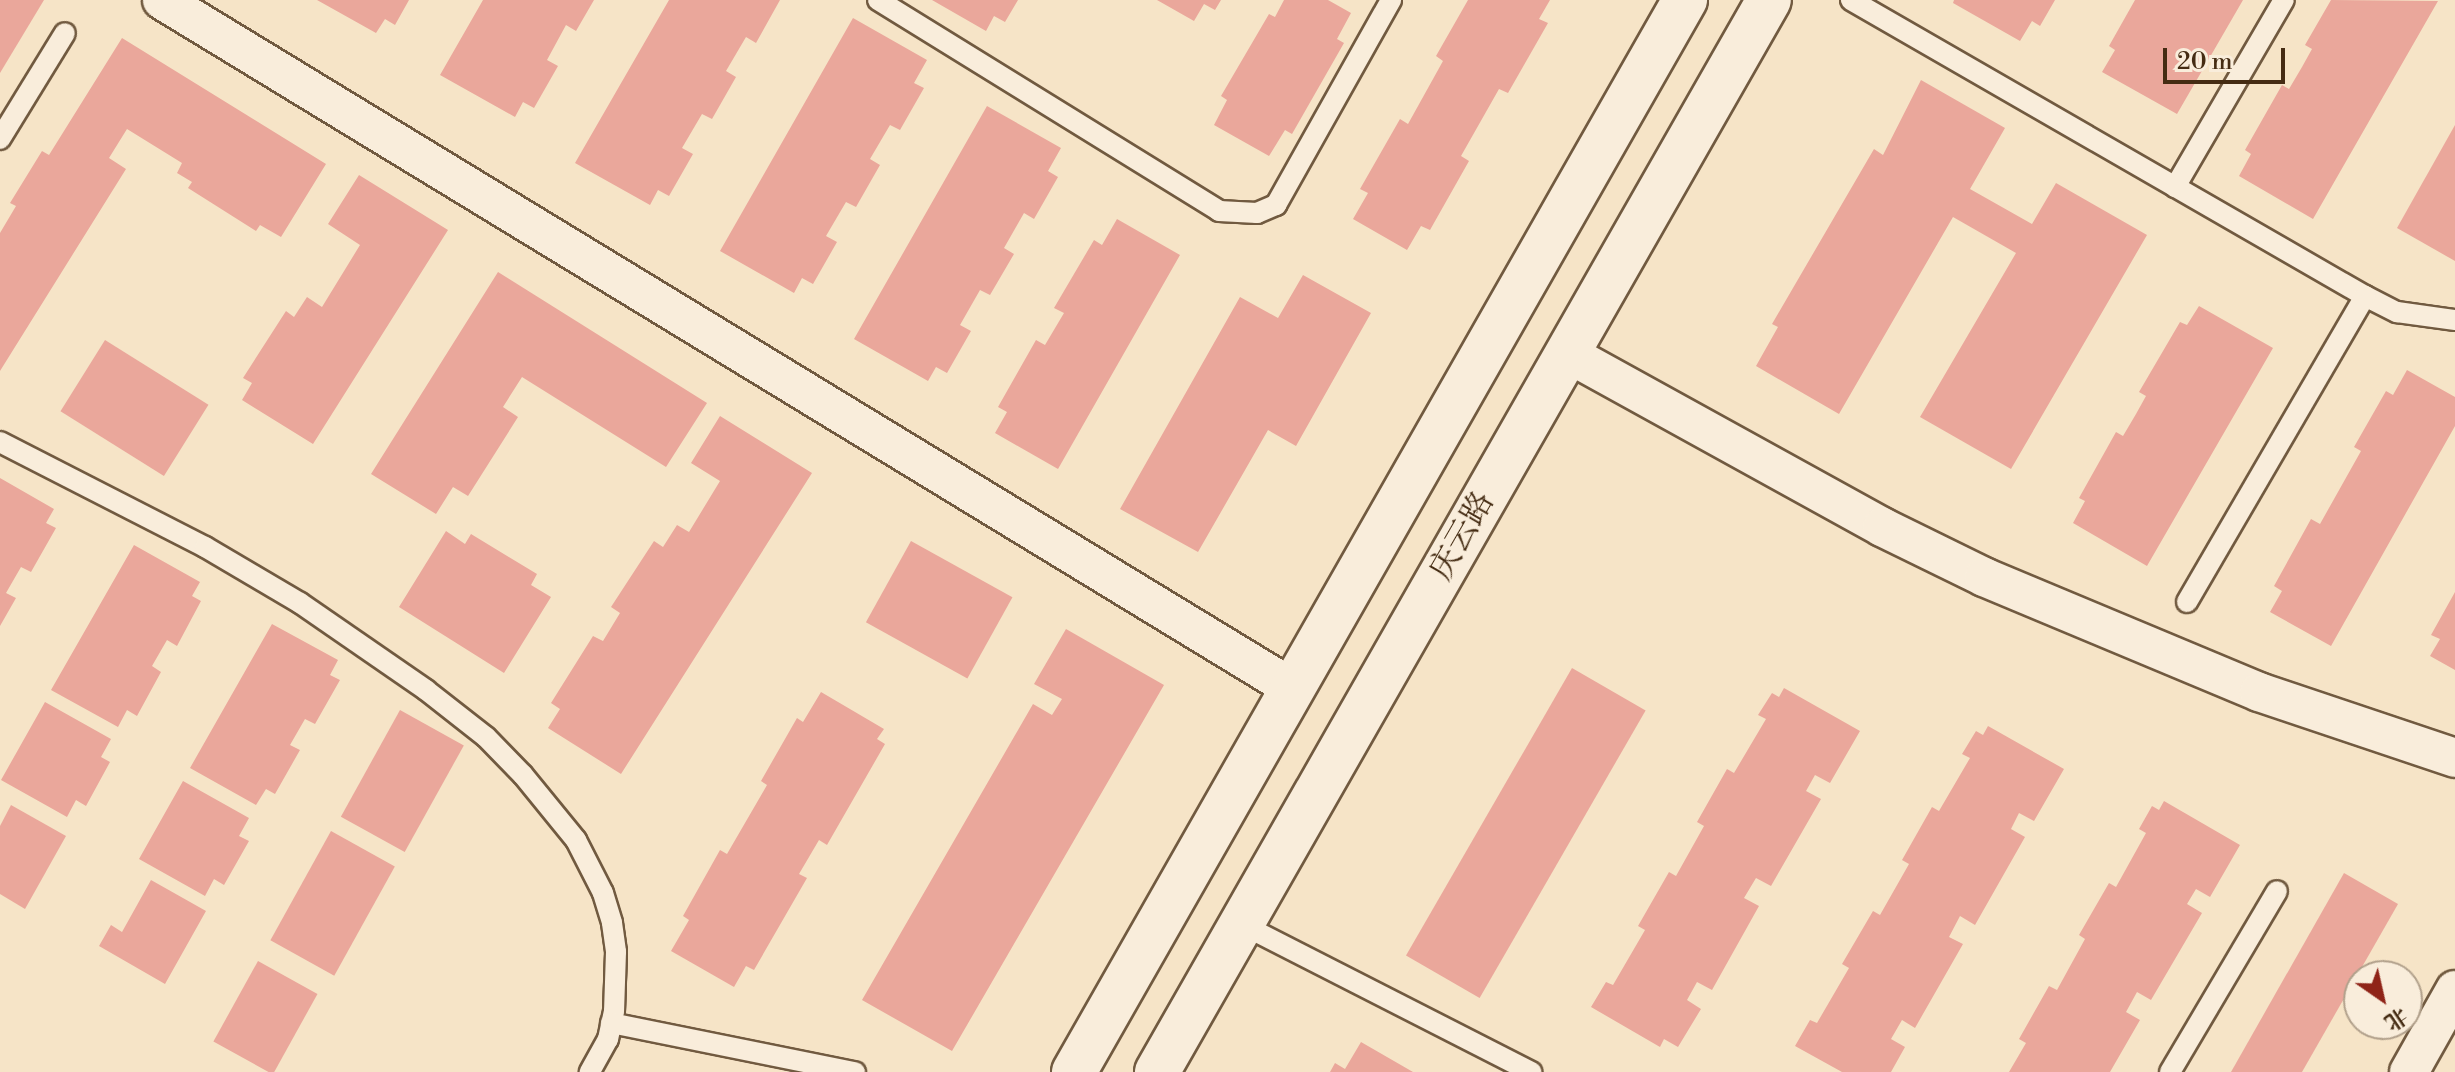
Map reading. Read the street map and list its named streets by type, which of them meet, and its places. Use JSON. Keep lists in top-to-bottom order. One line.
{"streets":{"main road":["庆云路"]},"scale_bar":"20 m","north":"bottom right"}
